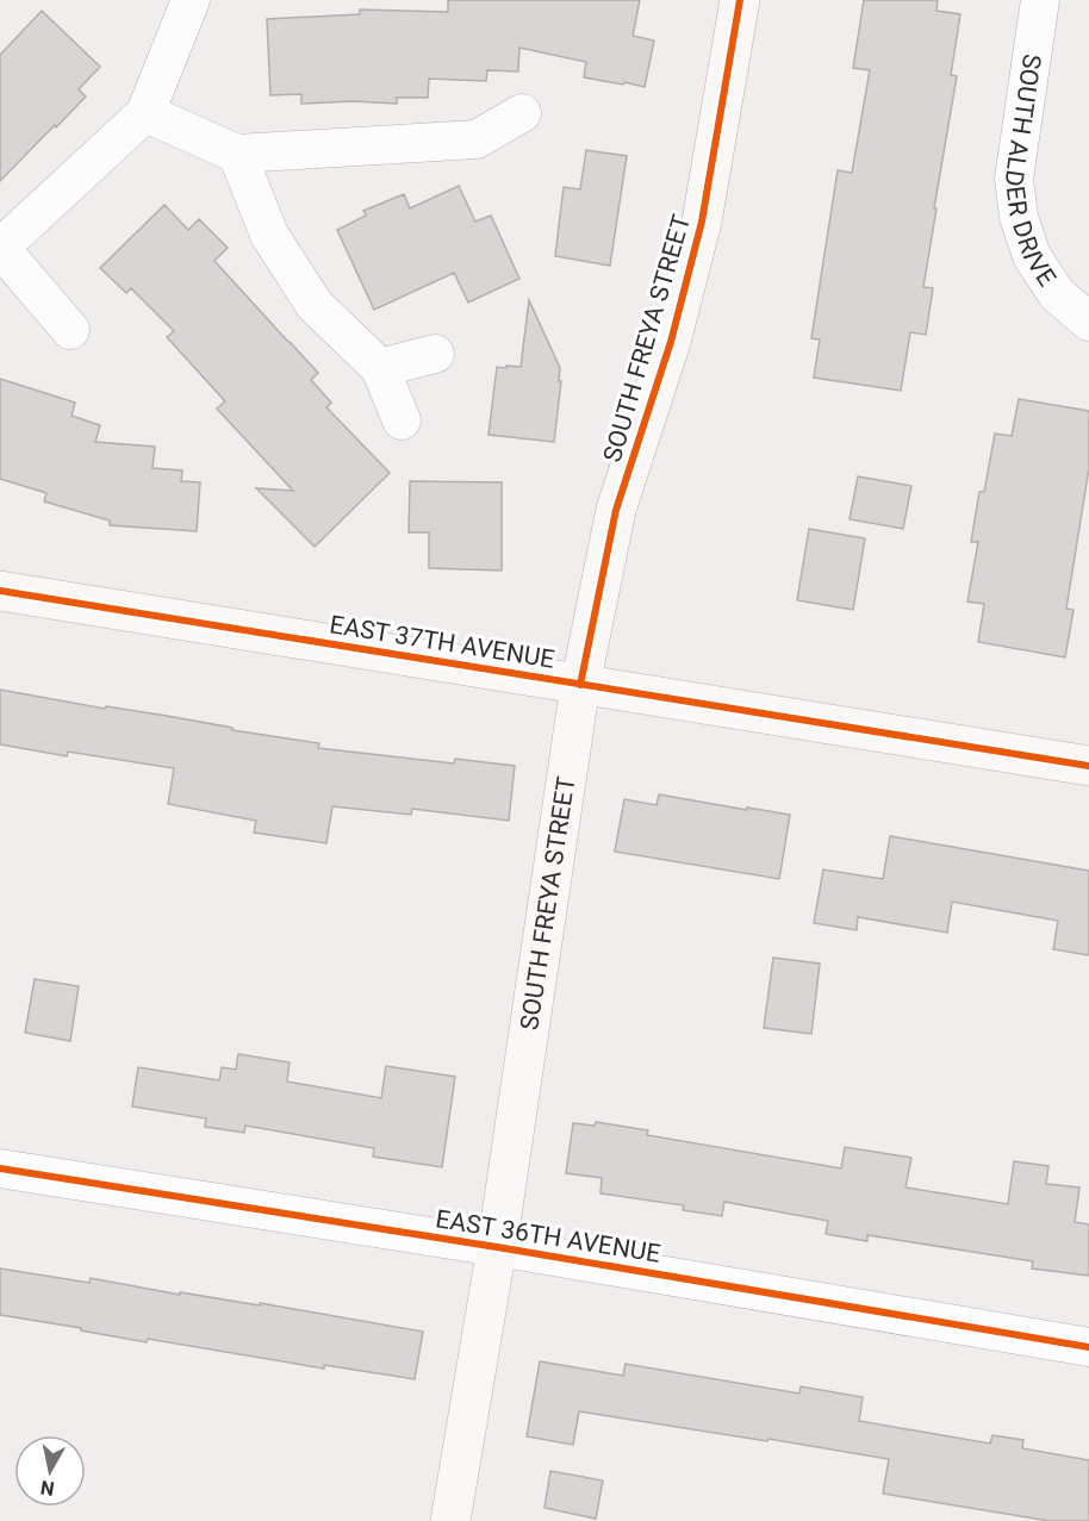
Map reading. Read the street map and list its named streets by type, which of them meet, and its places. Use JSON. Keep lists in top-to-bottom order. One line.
{"streets":{"main road":["SOUTH FREYA STREET","EAST 37TH AVENUE"],"street":["SOUTH ALDER DRIVE","EAST 36TH AVENUE"]},"crossings":[["SOUTH FREYA STREET","EAST 37TH AVENUE"],["SOUTH FREYA STREET","EAST 36TH AVENUE"]],"north":"bottom"}
